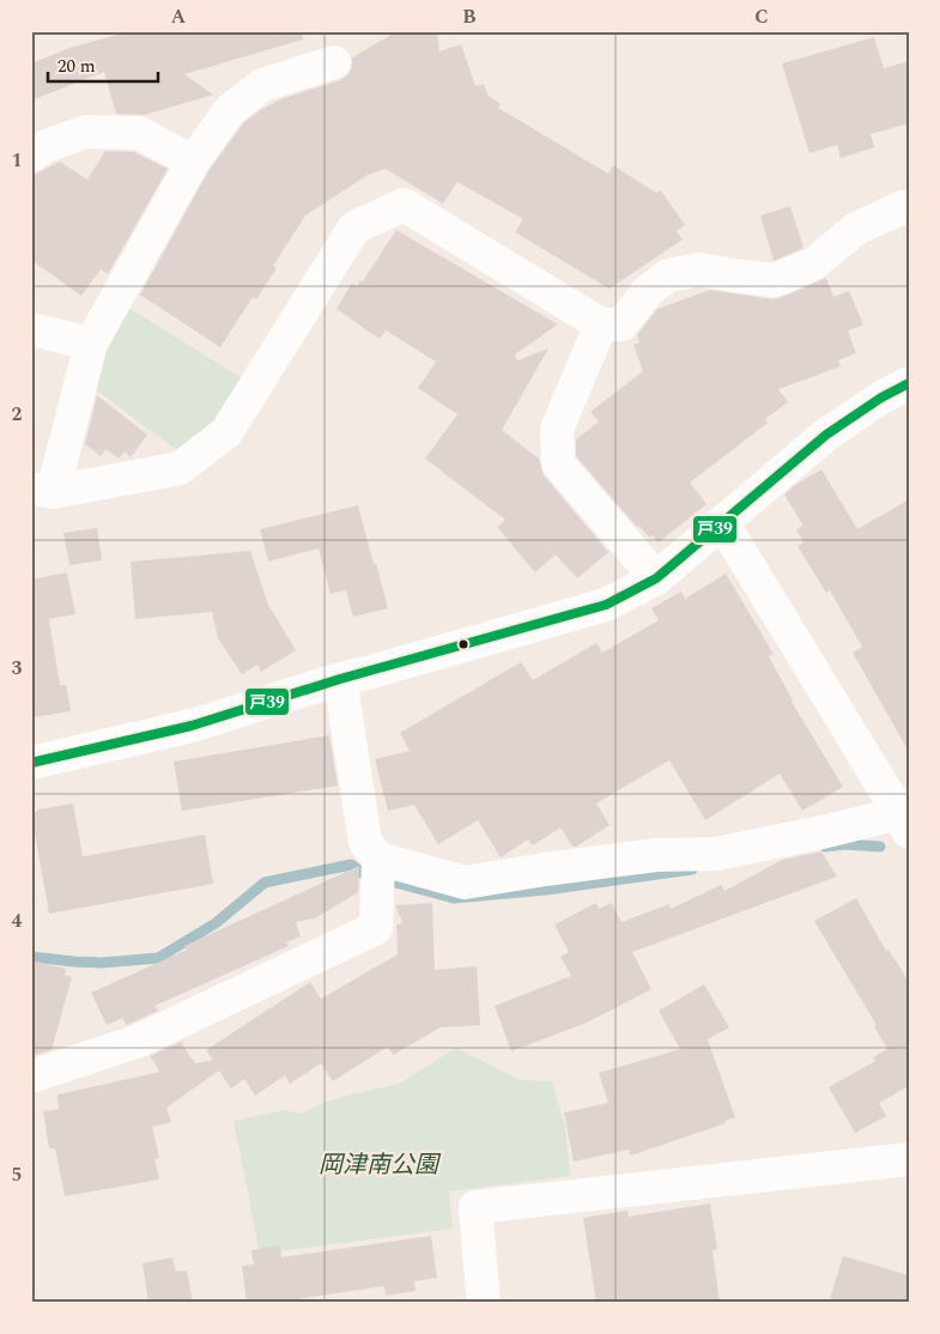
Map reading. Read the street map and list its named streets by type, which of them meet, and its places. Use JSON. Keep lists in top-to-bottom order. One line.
{"parks":["岡津南公園"],"lines":["transit line 戸39"],"scale_bar":"20 m","grid":{"columns":["A","B","C"],"rows":["1","2","3","4","5"]}}
